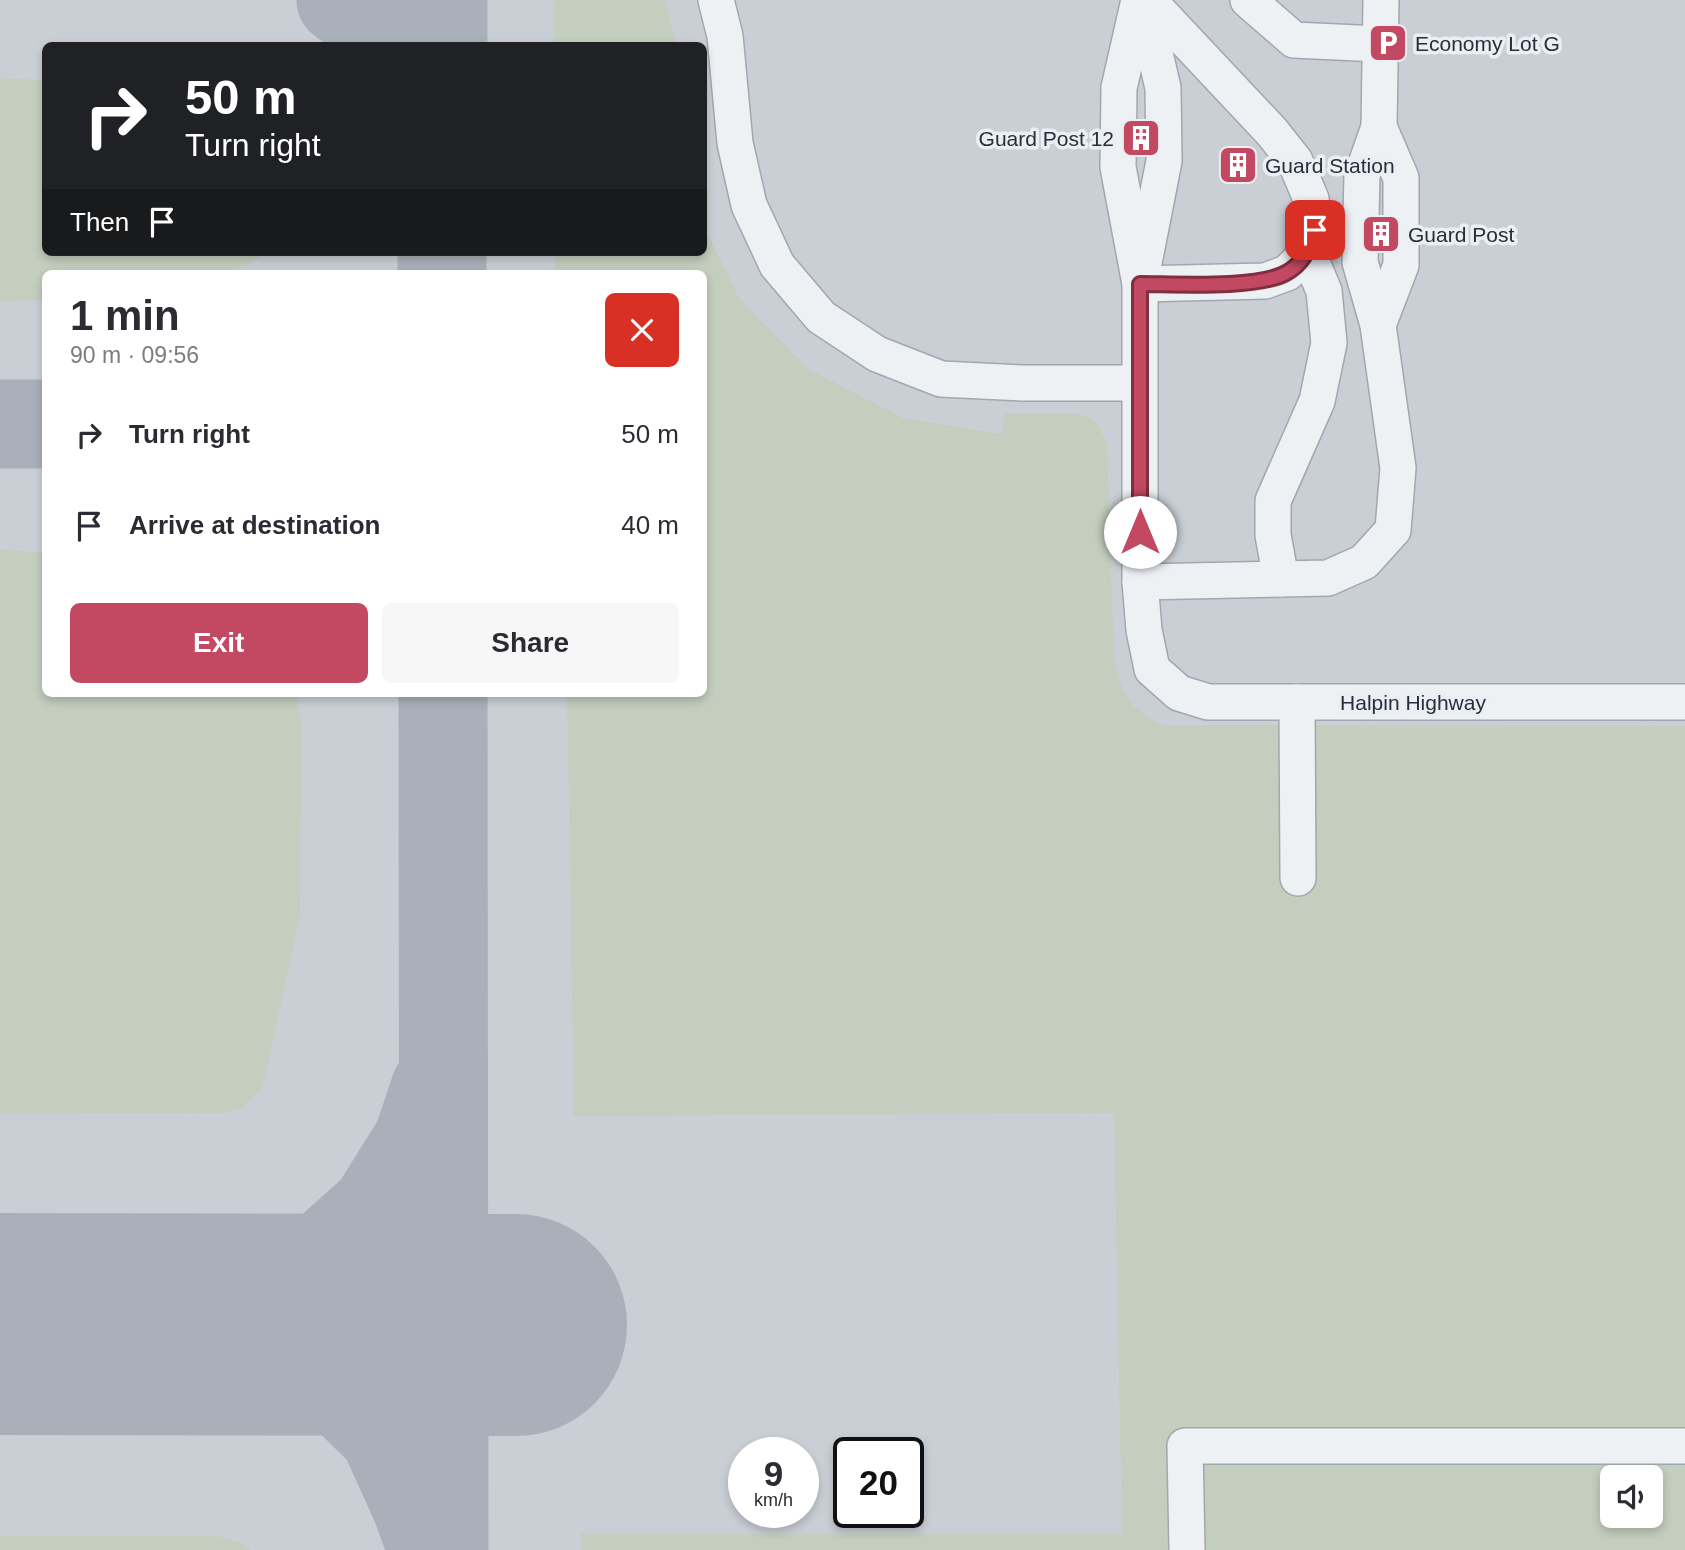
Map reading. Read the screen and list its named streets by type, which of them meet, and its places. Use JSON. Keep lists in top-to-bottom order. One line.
{"streets":{"lane":["Halpin Highway"]},"places":{"parking":["Economy Lot G"],"building":["Guard Post 12","Guard Station","Guard Post"]},"page":{"turn":["50 m","Turn right"],"then":"Then","heading":["1 min","90 m · 09:56"],"list":[{"name":"Turn right","value":"50 m"},{"name":"Arrive at destination","value":"40 m"}],"buttons":["Exit","Share"],"speed":"9 km/h","limit":"20"}}
